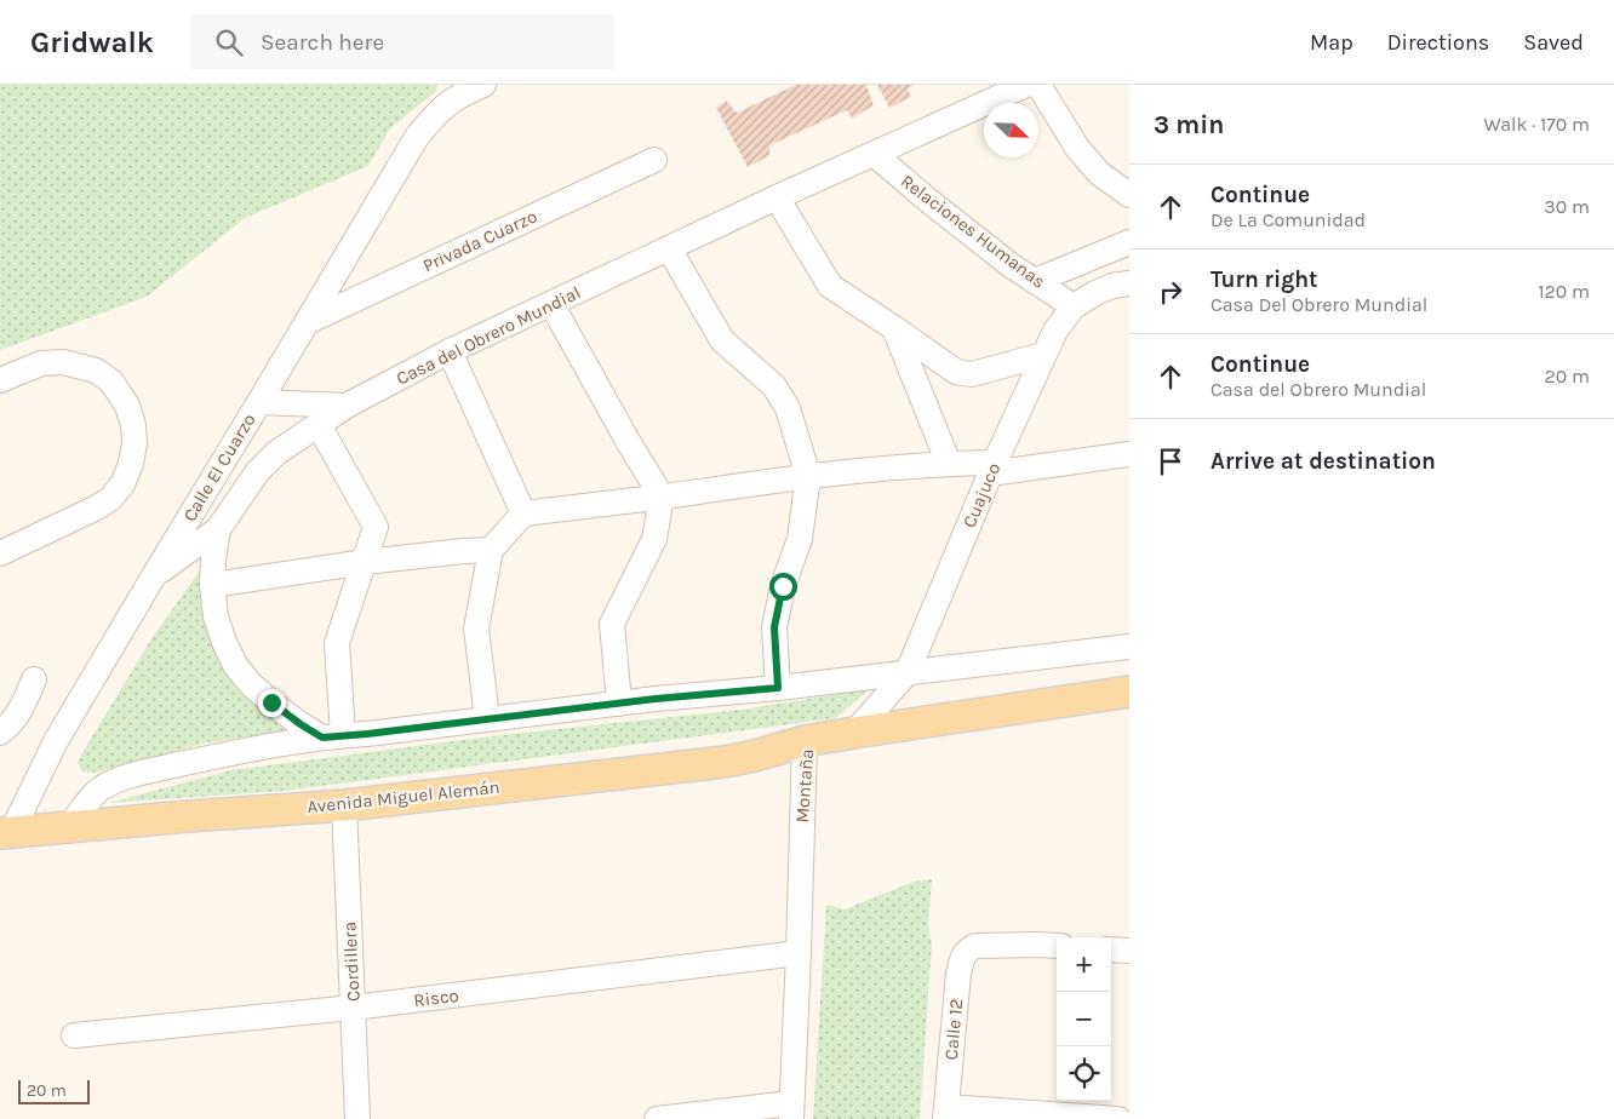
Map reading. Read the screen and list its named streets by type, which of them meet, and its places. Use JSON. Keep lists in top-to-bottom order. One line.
{"streets":{"main road":["Montaña","Avenida Miguel Alemán"],"street":["Relaciones Humanas","Privada Cuarzo","Casa del Obrero Mundial","Calle El Cuarzo","Cuajuco","Cordillera","Risco","Calle 12"]},"crossings":[["Relaciones Humanas","Casa del Obrero Mundial"],["Relaciones Humanas","Cuajuco"],["Privada Cuarzo","Calle El Cuarzo"],["Calle El Cuarzo","Avenida Miguel Alemán"],["Cuajuco","Montaña"],["Montaña","Avenida Miguel Alemán"],["Montaña","Risco"],["Avenida Miguel Alemán","Cordillera"],["Cordillera","Risco"]],"scale_bar":"20 m","north":"bottom right","page":{"header":"Gridwalk","search":"Search here","nav":["Map","Directions","Saved"],"heading":["3 min","Walk · 170 m"],"list":[["Continue","De La Comunidad","30 m"],["Turn right","Casa Del Obrero Mundial","120 m"],["Continue","Casa del Obrero Mundial","20 m"],"Arrive at destination"],"map_buttons":["+","−"],"scale":"20 m"}}
